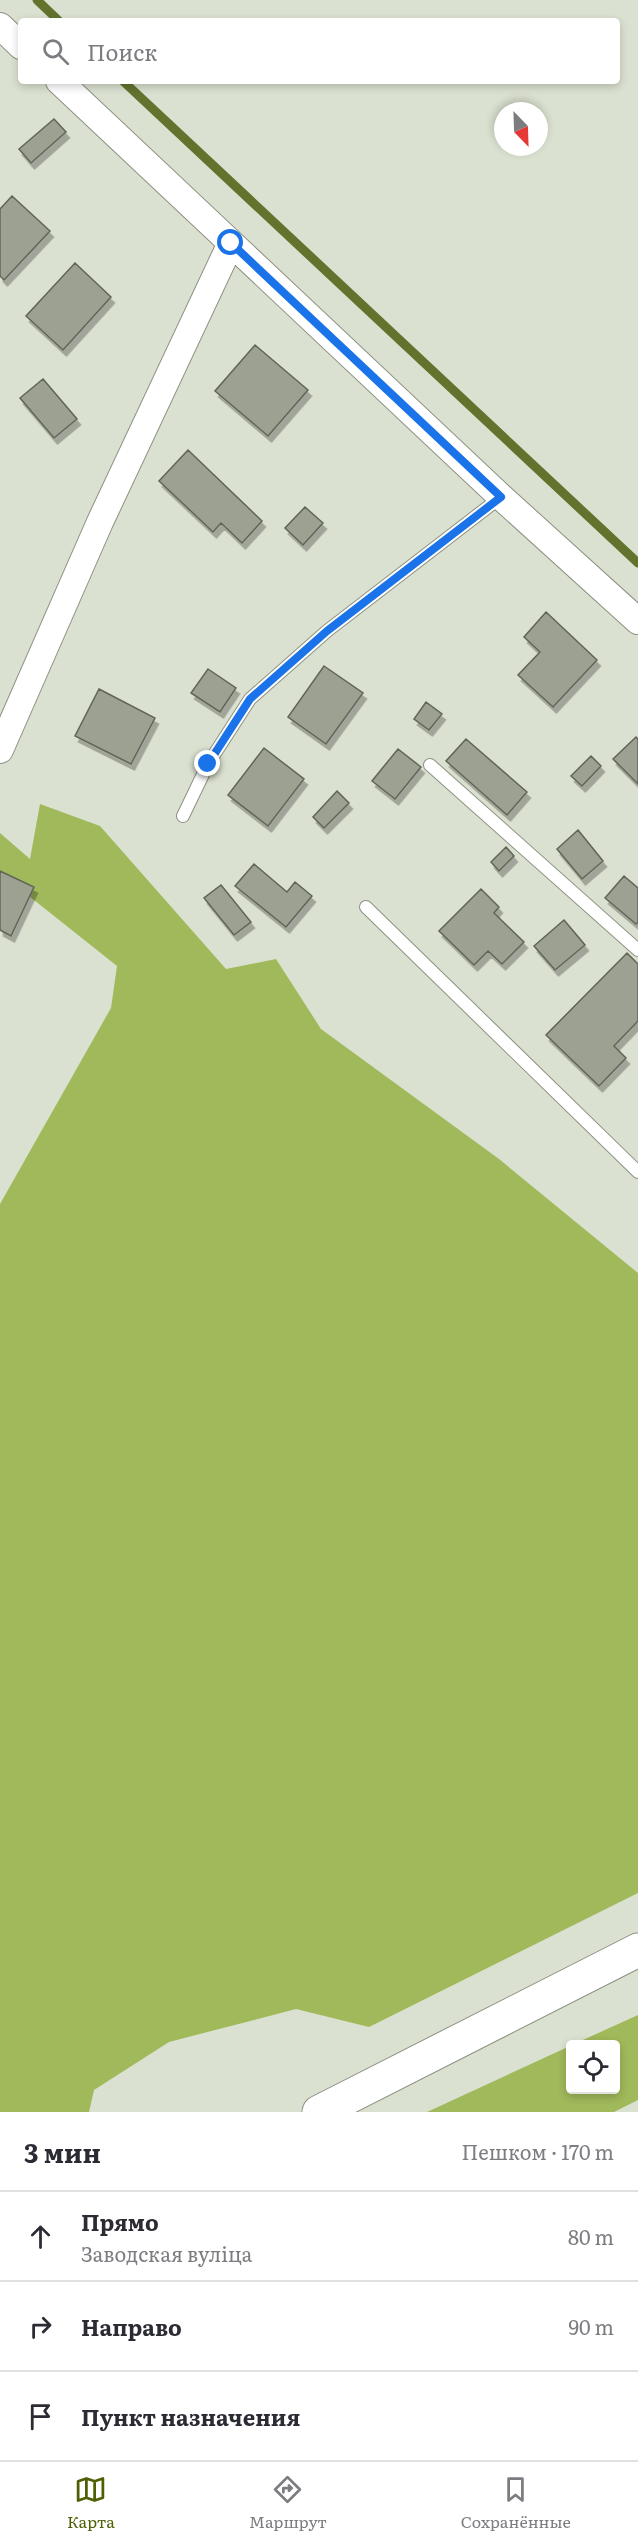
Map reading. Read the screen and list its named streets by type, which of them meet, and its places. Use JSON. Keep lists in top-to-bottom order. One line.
{"north":"bottom right","page":{"search":"Поиск","heading":["3 мин","Пешком · 170 m"],"list":[["Прямо","Заводская вуліца","80 m"],["Направо","90 m"],"Пункт назначения"],"nav":["Карта","Маршрут","Сохранённые"]}}
